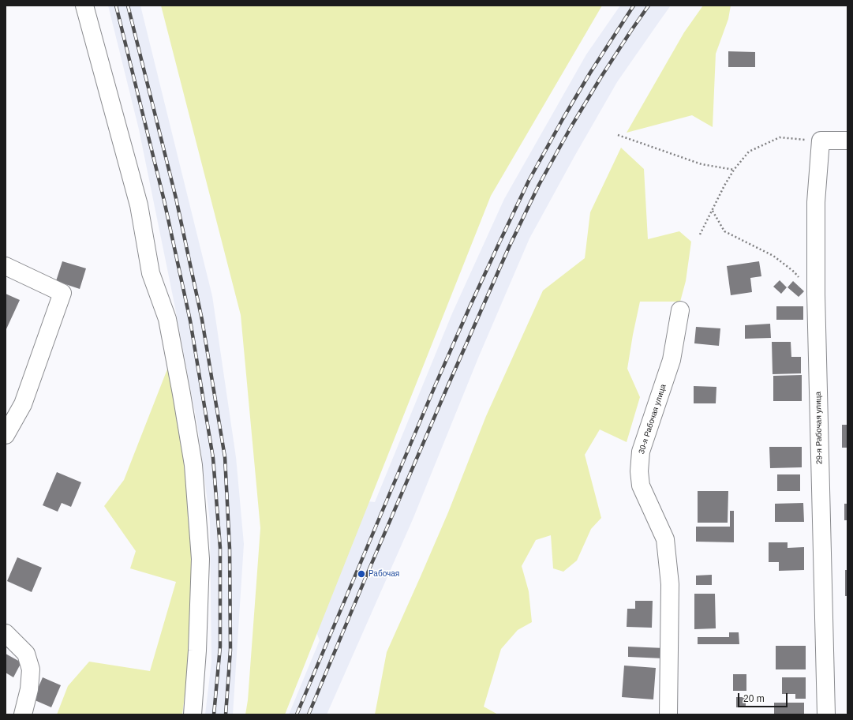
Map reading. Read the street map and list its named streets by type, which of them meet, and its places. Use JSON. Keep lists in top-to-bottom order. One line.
{"streets":{"street":["30-я Рабочая улица","29-я Рабочая улица"]},"places":["Рабочая"],"scale_bar":"20 m"}
